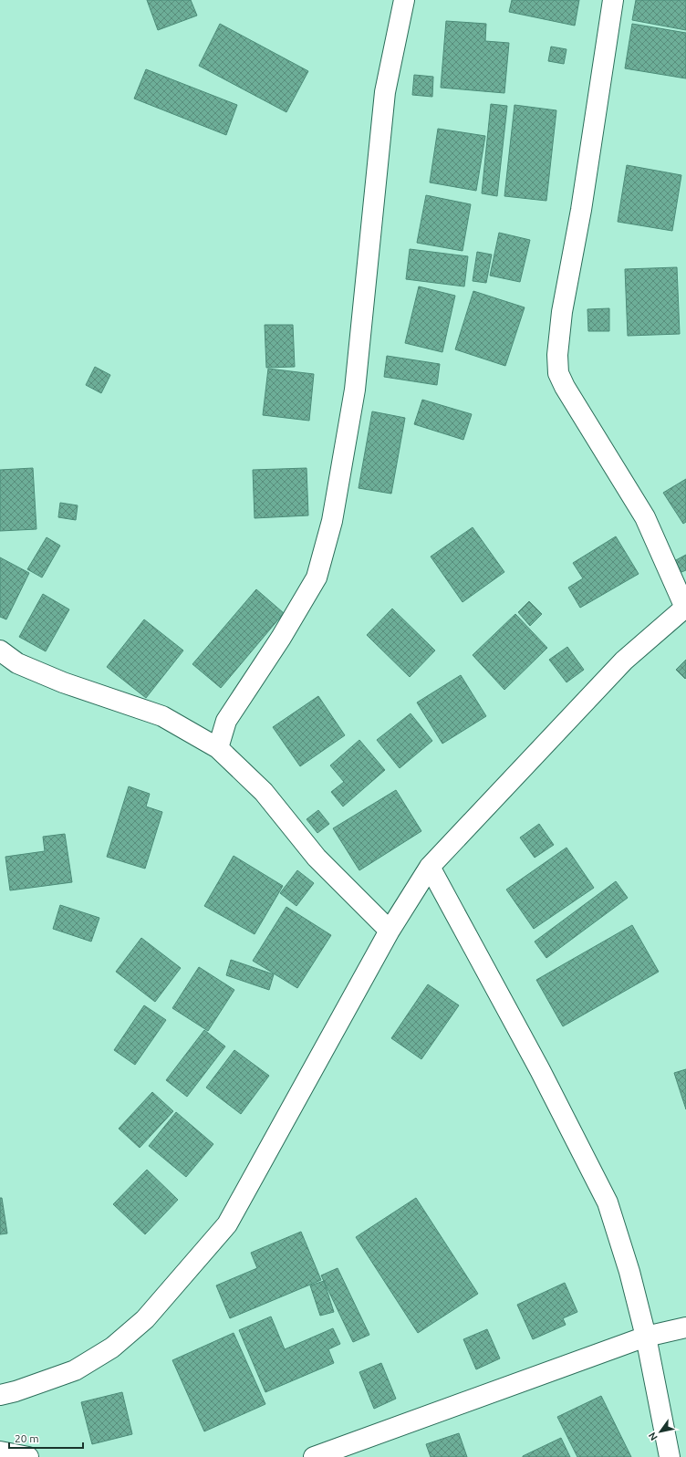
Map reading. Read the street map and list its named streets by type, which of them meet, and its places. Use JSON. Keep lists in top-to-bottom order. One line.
{"scale_bar":"20 m","north":"bottom left"}
